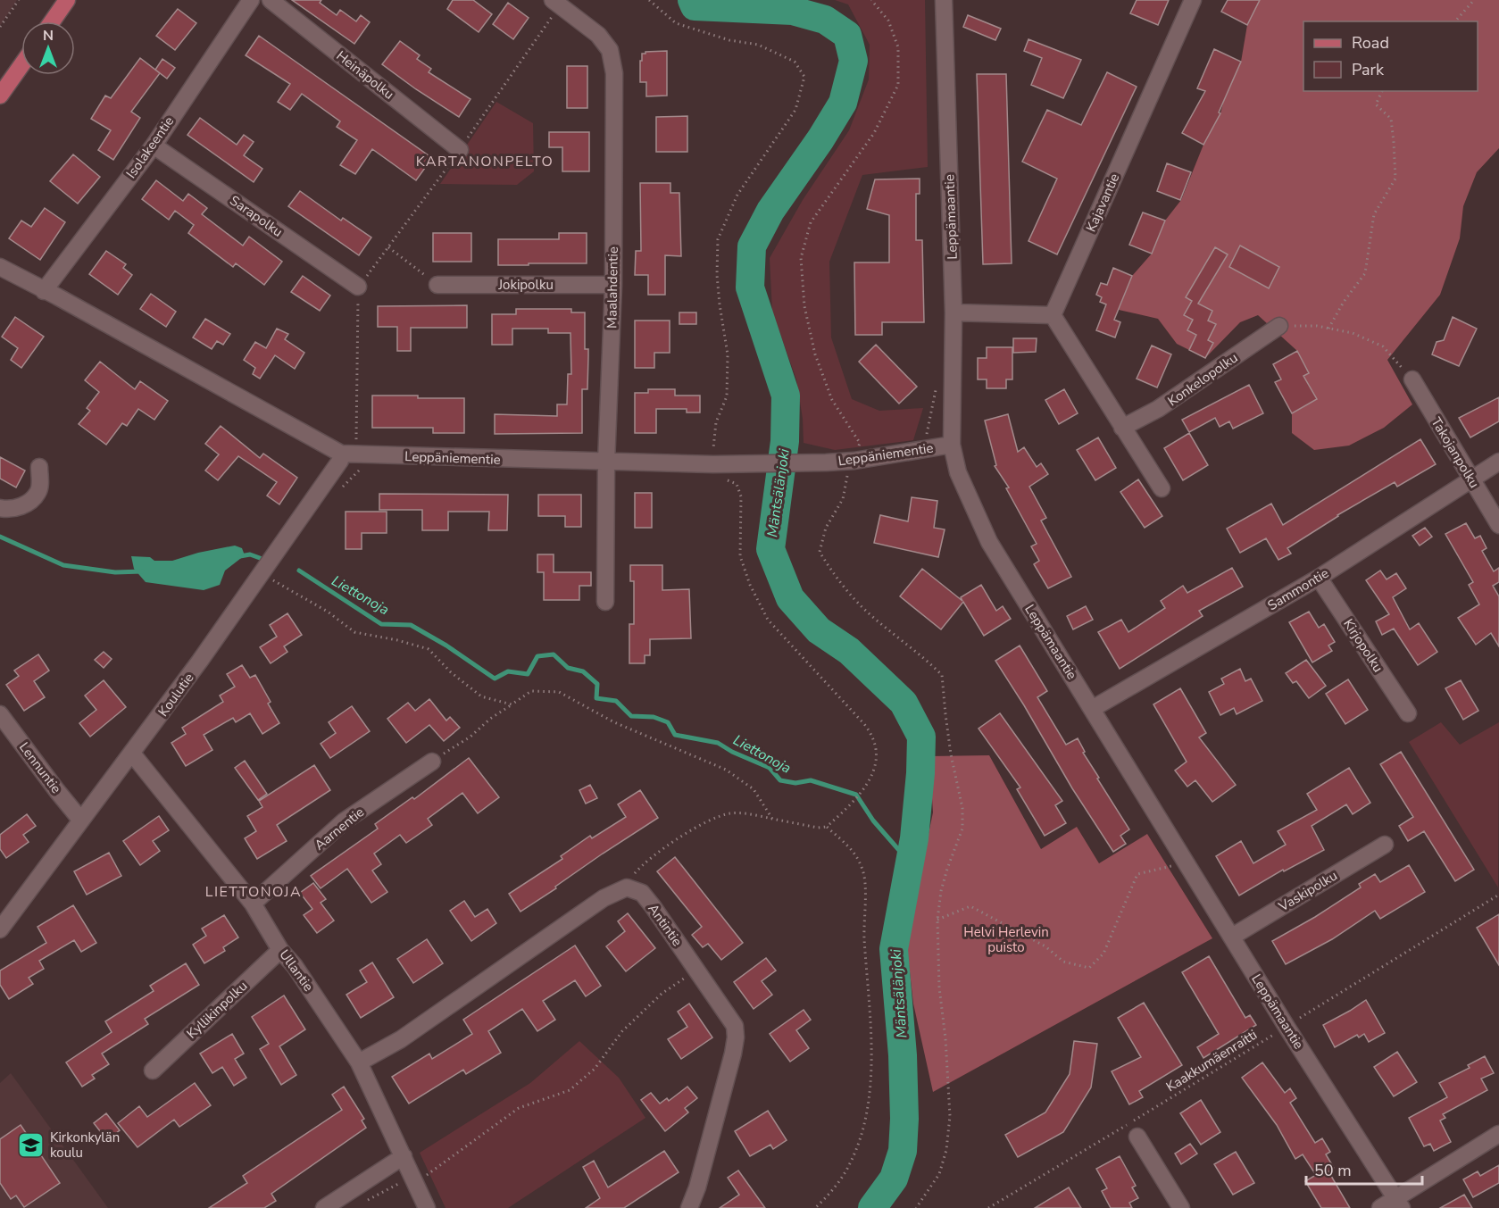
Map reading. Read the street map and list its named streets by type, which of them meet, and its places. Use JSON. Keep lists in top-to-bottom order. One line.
{"streets":{"street":["Heinäpolku","Isolakeentie","Kajavantie","Sarapolku","Leppämaantie","Jokipolku","Maalahdentie","Konkelopolku","Takojanpolku","Leppäniementie","Sammontie","Kirjopolku","Koulutie","Lennuntie","Aarnentie","Vaskipolku","Antintie","Ullantie","Kyllikinpolku"],"path":["Kaakkumäenraitti"]},"crossings":[["Isolakeentie","Sarapolku"],["Isolakeentie","Leppäniementie"],["Leppämaantie","Leppäniementie"],["Leppämaantie","Sammontie"],["Leppämaantie","Vaskipolku"],["Leppämaantie","Kaakkumäenraitti"],["Jokipolku","Maalahdentie"],["Maalahdentie","Leppäniementie"],["Takojanpolku","Sammontie"],["Leppäniementie","Koulutie"],["Sammontie","Kirjopolku"],["Koulutie","Lennuntie"],["Koulutie","Ullantie"],["Aarnentie","Ullantie"],["Ullantie","Kyllikinpolku"]],"districts":["KARTANONPELTO","LIETTONOJA"],"water":["Mäntsälänjoki","Liettonoja"],"parks":["Helvi Herlevin puisto"],"places":{"school or university":["Kirkonkylän koulu"]},"legend":["Road","Park"],"scale_bar":"50 m","north":"top"}
